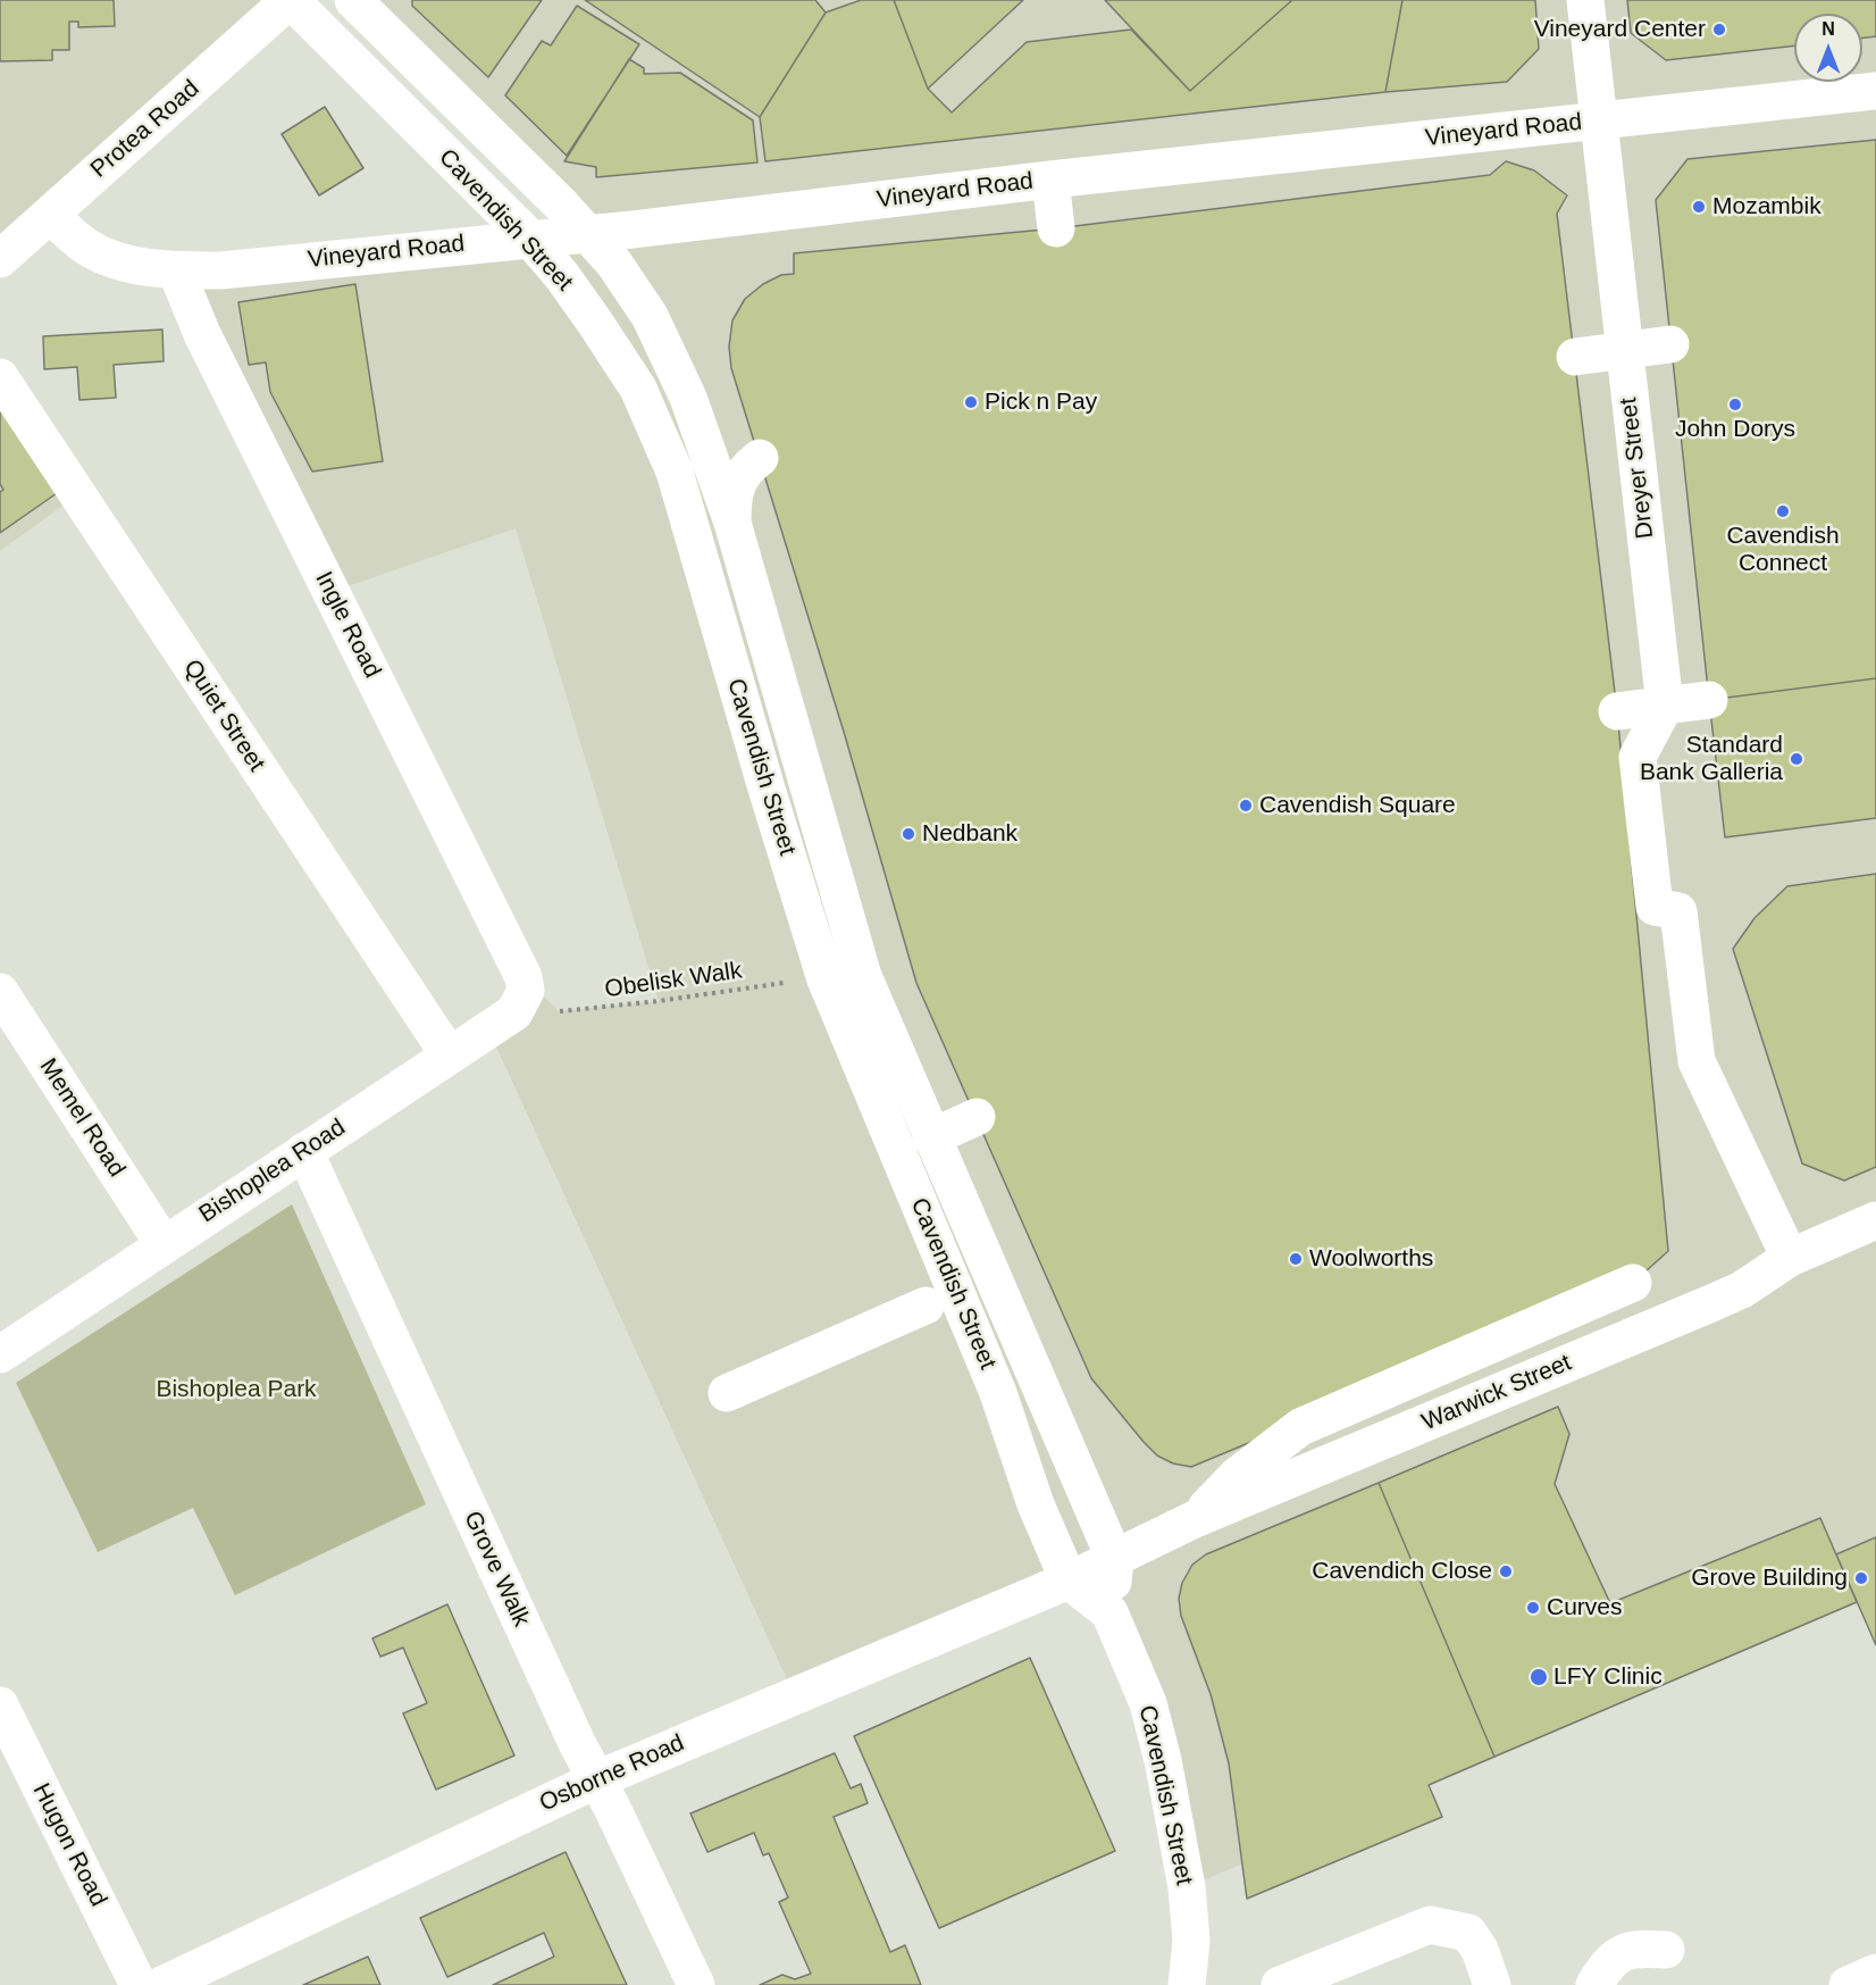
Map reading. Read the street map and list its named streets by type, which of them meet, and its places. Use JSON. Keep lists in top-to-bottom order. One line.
{"streets":{"street":["Protea Road","Vineyard Road","Cavendish Street","Dreyer Street","Ingle Road","Quiet Street","Memel Road","Bishoplea Road","Warwick Street","Grove Walk","Osborne Road","Hugon Road"],"path":["Obelisk Walk"]},"crossings":[["Protea Road","Vineyard Road"],["Protea Road","Cavendish Street"],["Vineyard Road","Cavendish Street"],["Vineyard Road","Dreyer Street"],["Vineyard Road","Ingle Road"],["Cavendish Street","Warwick Street"],["Cavendish Street","Osborne Road"],["Ingle Road","Bishoplea Road"],["Quiet Street","Bishoplea Road"],["Memel Road","Bishoplea Road"],["Bishoplea Road","Grove Walk"],["Warwick Street","Osborne Road"],["Grove Walk","Osborne Road"]],"parks":["Bishoplea Park"],"places":["Vineyard Center","Mozambik","Pick n Pay","John Dorys","Cavendish Connect","Standard Bank Galleria","Cavendish Square","Nedbank","Woolworths","Cavendich Close","Grove Building","Curves","LFY Clinic"],"north":"top"}
